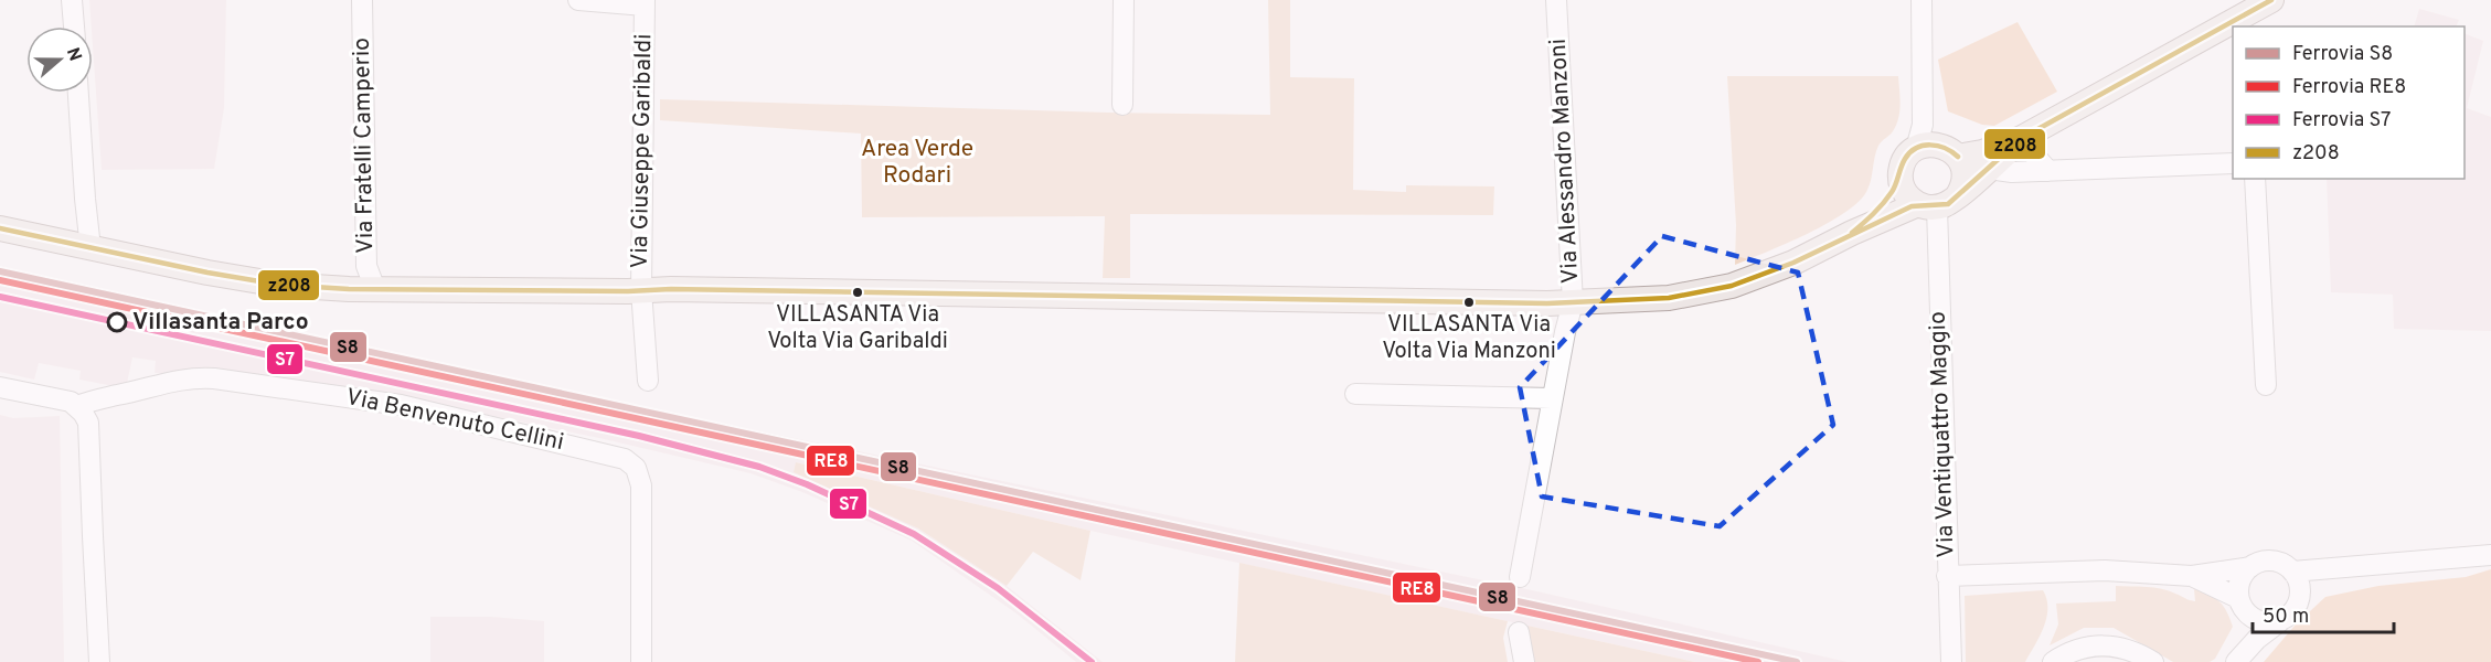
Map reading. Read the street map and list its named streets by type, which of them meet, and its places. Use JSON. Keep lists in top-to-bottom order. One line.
{"streets":{"street":["Via Fratelli Camperio","Via Giuseppe Garibaldi","Via Alessandro Manzoni","Via Benvenuto Cellini","Via Ventiquattro Maggio"]},"parks":["Area Verde Rodari"],"places":["VILLASANTA Via Volta Via Garibaldi","VILLASANTA Via Volta Via Manzoni","Villasanta Parco"],"lines":["transit line z208","rail line S8","rail line RE8","rail line S7"],"legend":["Ferrovia S8","Ferrovia RE8","Ferrovia S7","z208"],"scale_bar":"50 m","north":"right"}
